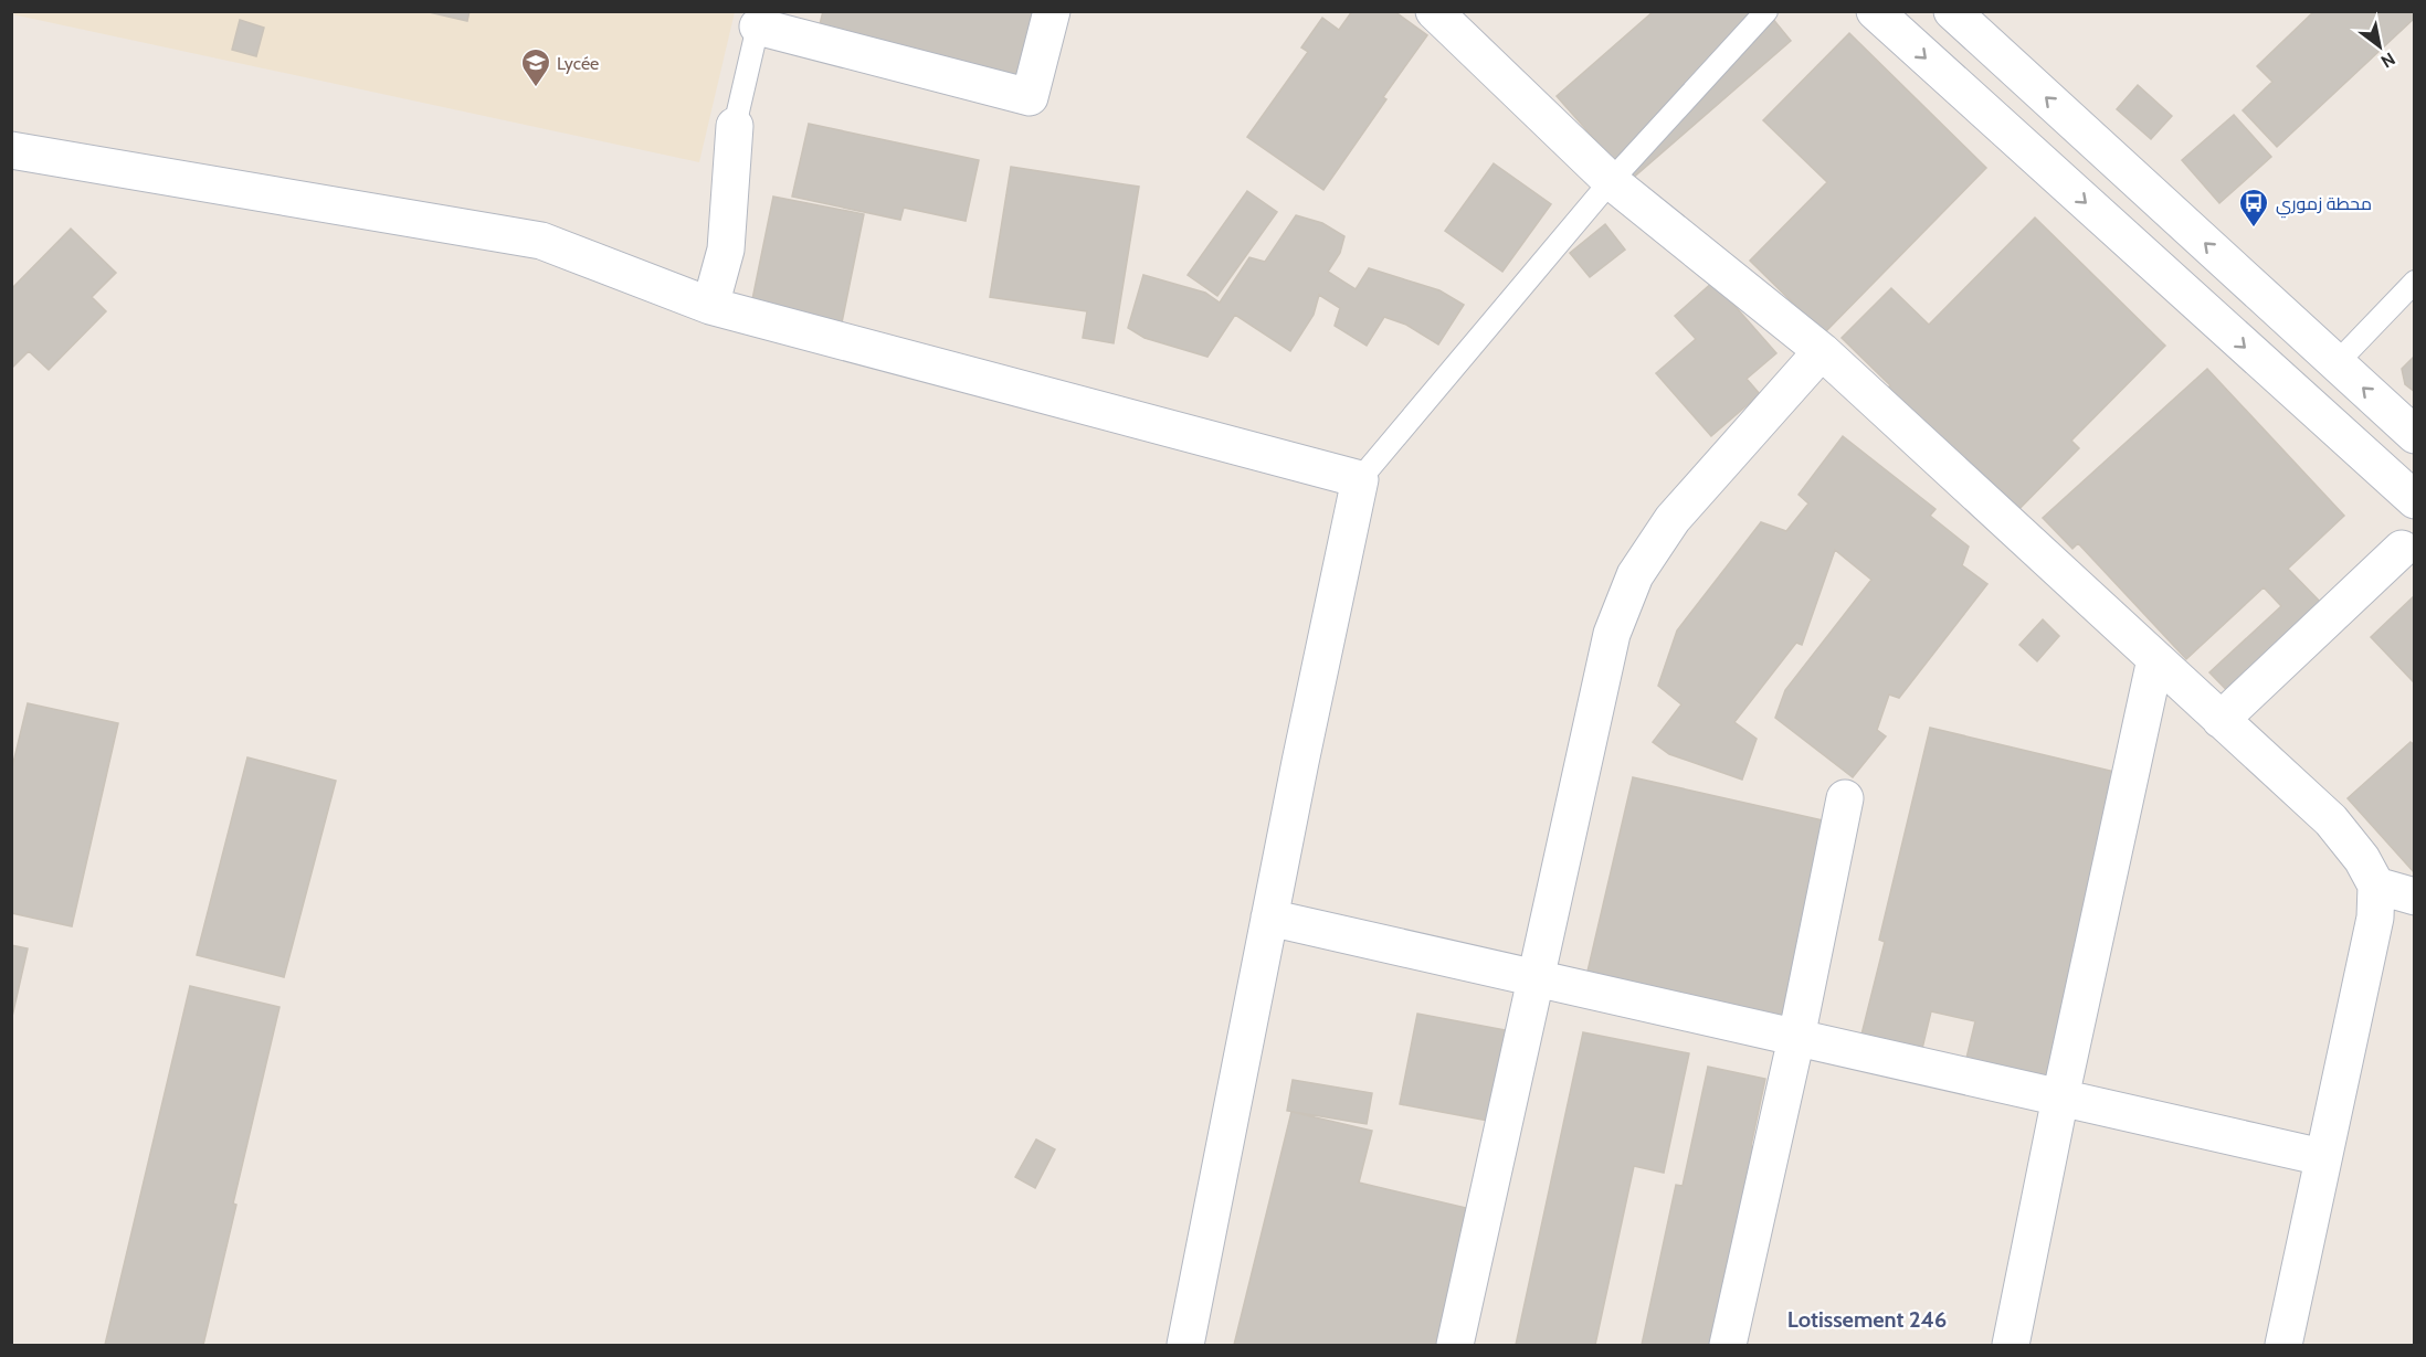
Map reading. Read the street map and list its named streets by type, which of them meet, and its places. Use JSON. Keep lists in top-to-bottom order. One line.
{"districts":["Lotissement 246"],"places":{"school or university":["Lycée"],"bus stop":["محطة زموري"]},"north":"bottom right"}
